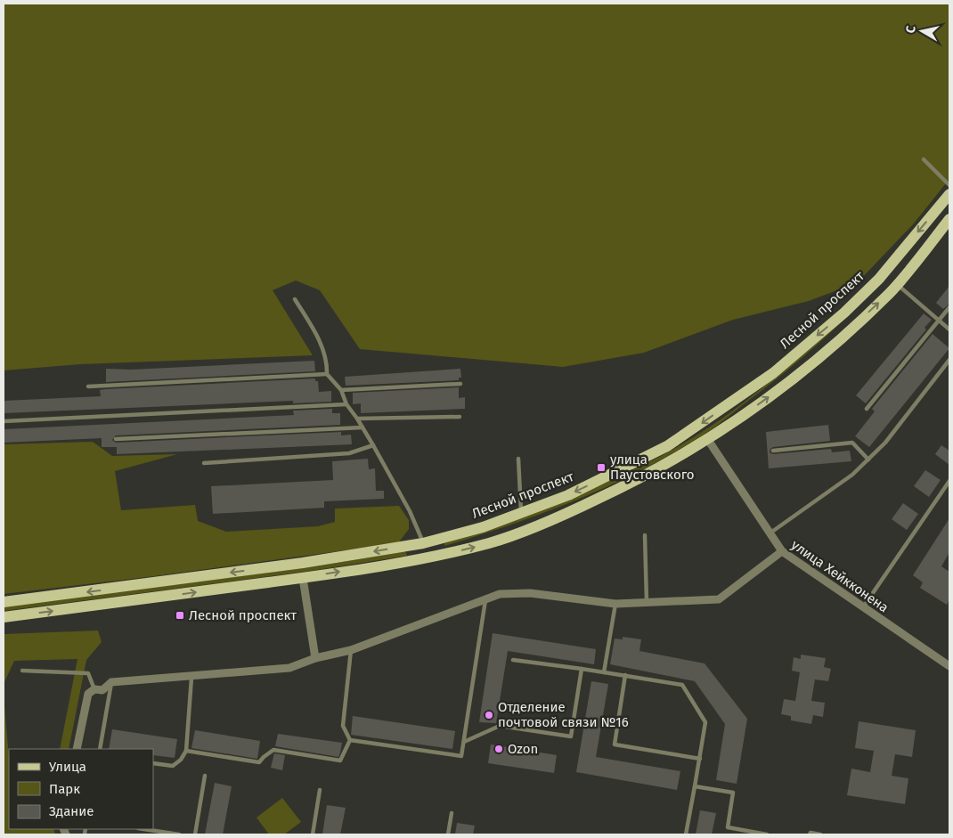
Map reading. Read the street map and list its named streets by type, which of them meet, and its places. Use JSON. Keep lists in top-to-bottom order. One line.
{"streets":{"main road":["Лесной проспект"],"street":["улица Хейкконена"]},"places":{"transit":["улица Паустовского","Лесной проспект"],"other":["Отделение почтовой связи №16","Ozon"]},"legend":["Улица","Парк","Здание"],"north":"left"}
